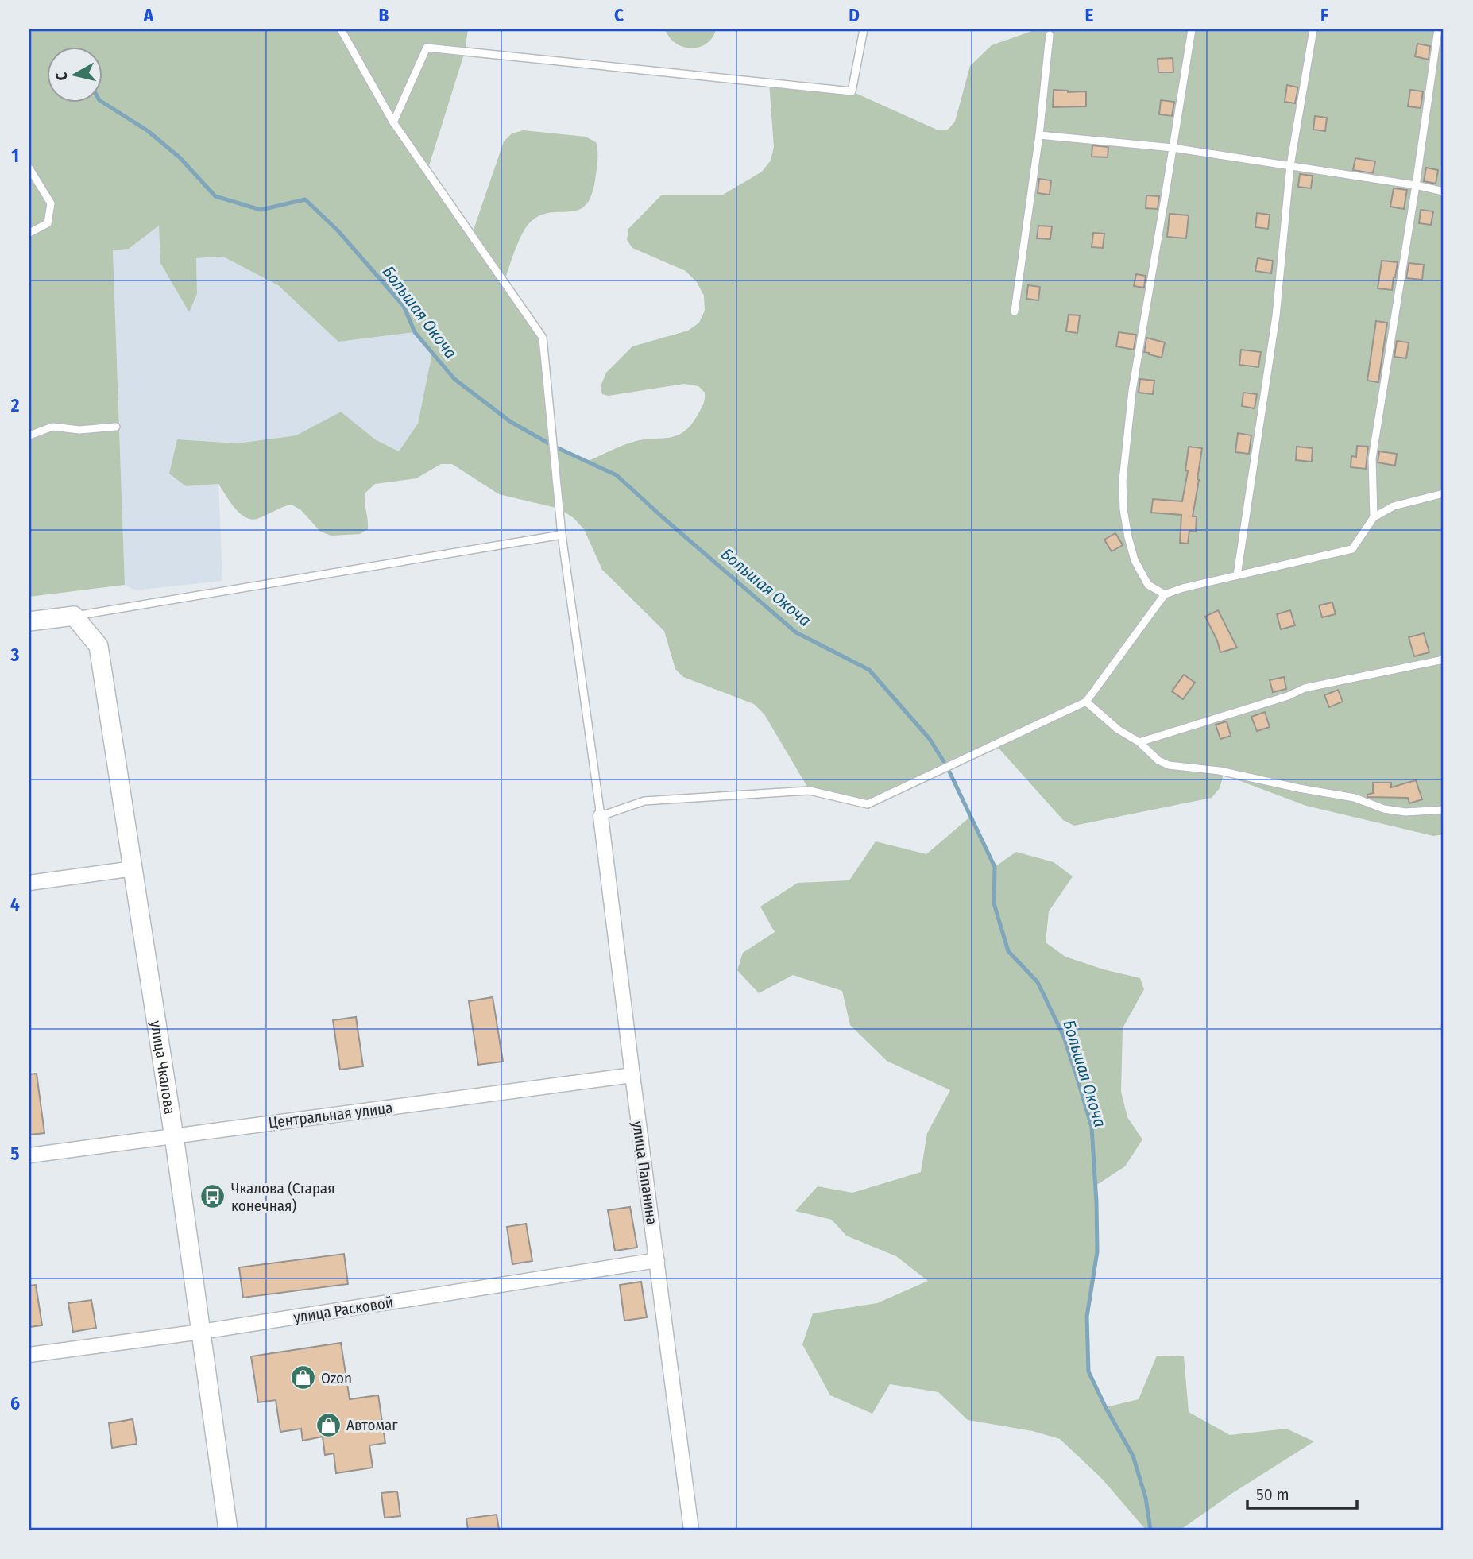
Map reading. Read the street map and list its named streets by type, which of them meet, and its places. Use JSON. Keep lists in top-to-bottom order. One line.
{"streets":{"street":["улица Чкалова","Центральная улица","улица Папанина","улица Расковой"]},"crossings":[["улица Чкалова","Центральная улица"],["улица Чкалова","улица Расковой"],["Центральная улица","улица Папанина"],["улица Папанина","улица Расковой"]],"water":["Большая Окоча"],"places":{"bus stop":["Чкалова (Старая конечная)"],"shop":["Ozon","Автомаг"]},"scale_bar":"50 m","north":"left","grid":{"columns":["A","B","C","D","E","F"],"rows":["1","2","3","4","5","6"]}}
